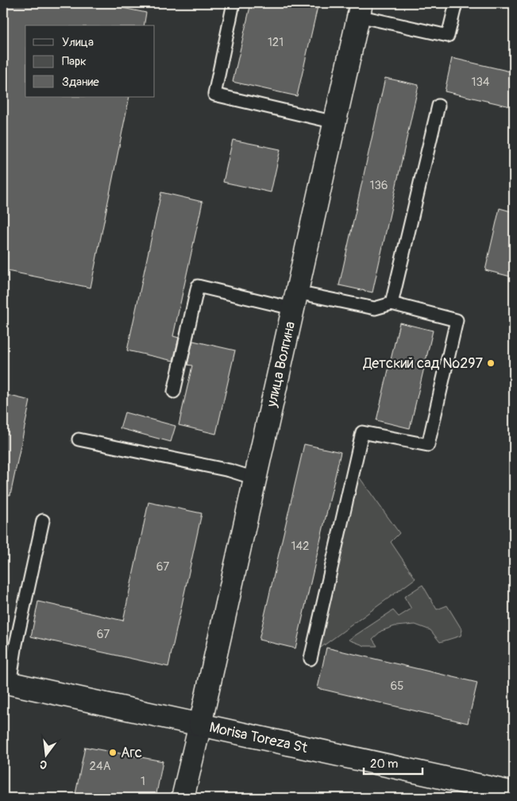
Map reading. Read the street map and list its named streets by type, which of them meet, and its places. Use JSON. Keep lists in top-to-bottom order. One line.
{"streets":{"street":["улица Волгина","Morisa Toreza St"]},"crossings":[["улица Волгина","Morisa Toreza St"]],"places":["Детский сад №297","Агс"],"house_numbers":["121","134","136","142","67","67","65","24А","1"],"legend":["Улица","Парк","Здание"],"scale_bar":"20 m","north":"bottom"}
